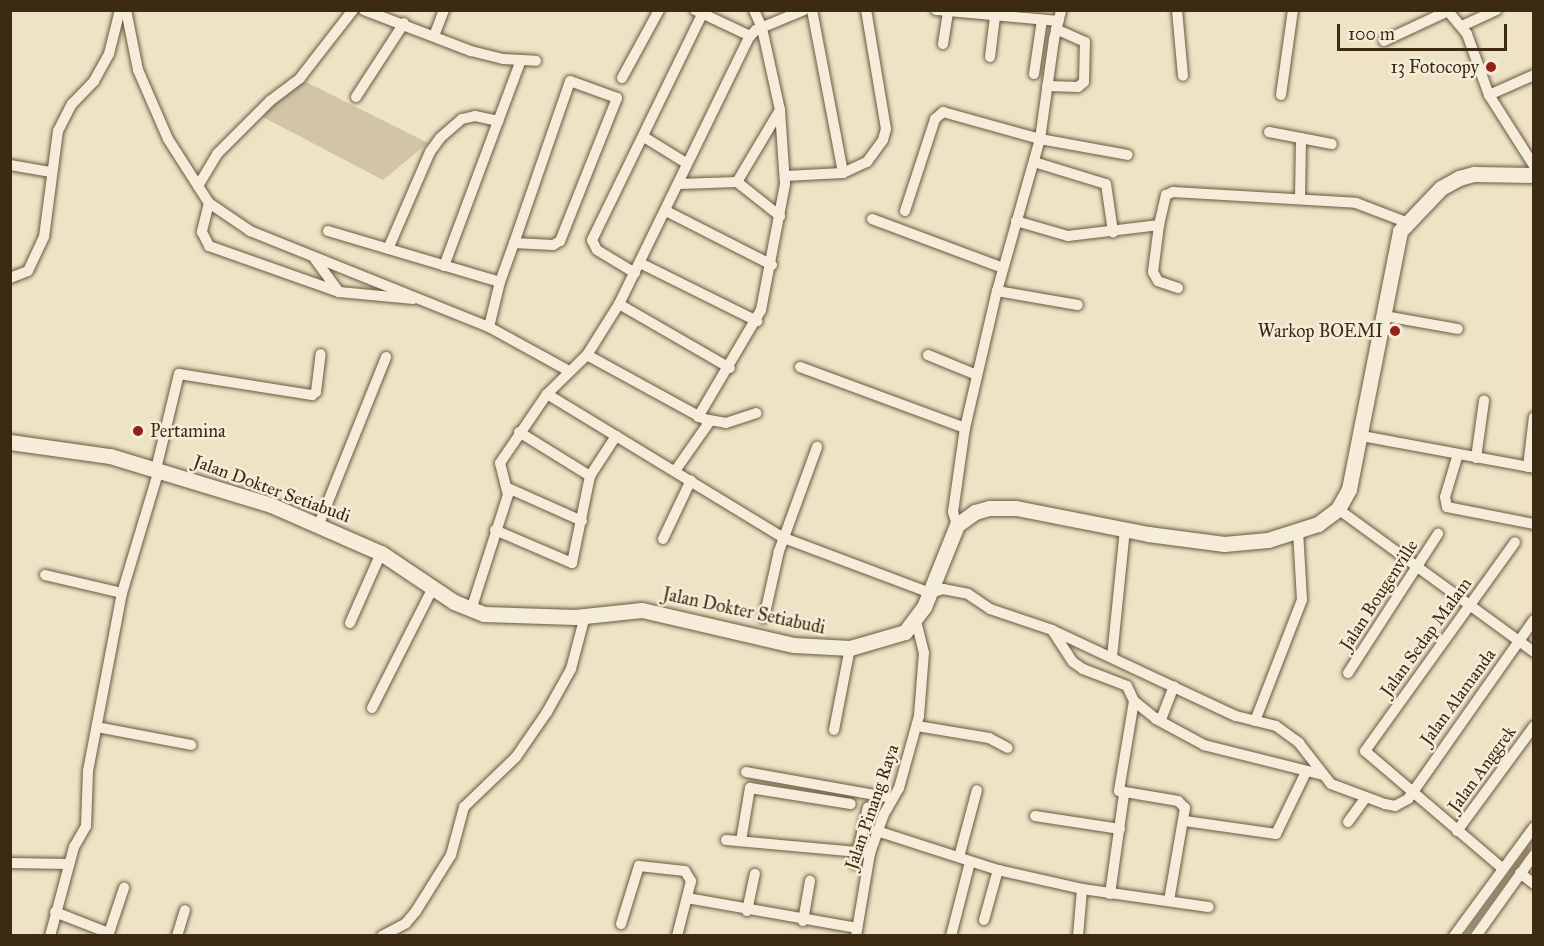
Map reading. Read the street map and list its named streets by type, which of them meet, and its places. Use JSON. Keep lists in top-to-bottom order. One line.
{"streets":{"main road":["Jalan Dokter Setiabudi"],"street":["Jalan Bougenville","Jalan Sedap Malam","Jalan Alamanda","Jalan Anggrek","Jalan Pinang Raya"]},"crossings":[["Jalan Dokter Setiabudi","Jalan Pinang Raya"],["Jalan Sedap Malam","Jalan Alamanda"]],"places":["13 Fotocopy","Warkop BOEMI","Pertamina"],"scale_bar":"100 m"}
